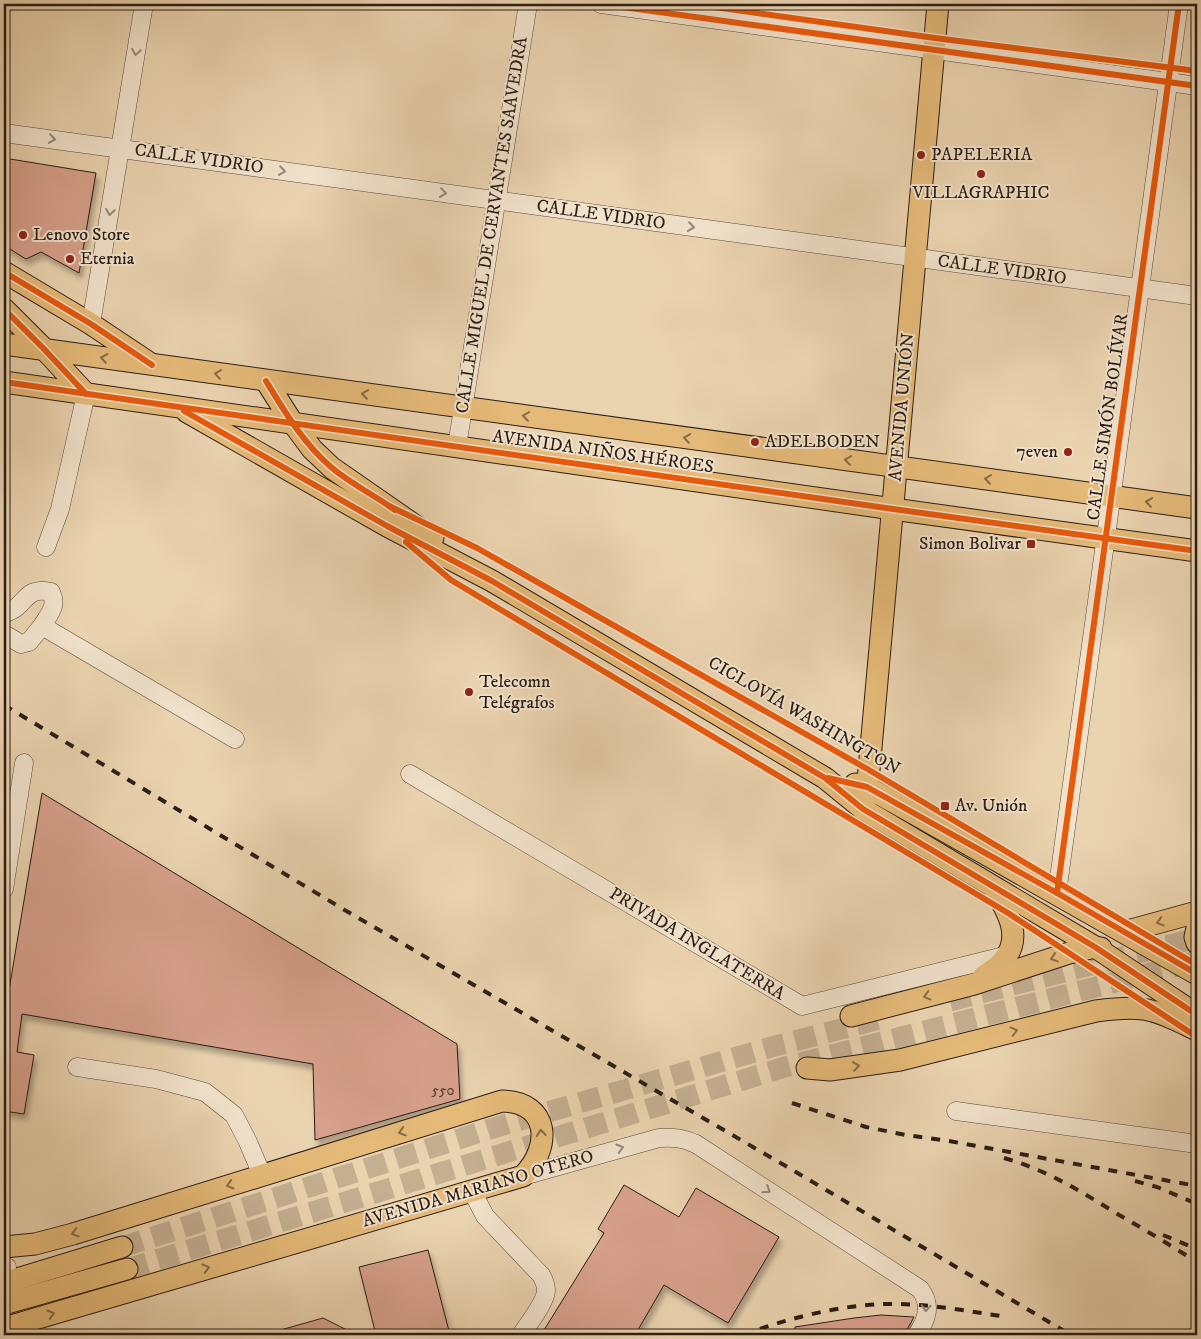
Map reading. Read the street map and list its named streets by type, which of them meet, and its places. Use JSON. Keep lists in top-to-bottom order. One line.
{"streets":{"main road":["AVENIDA UNIÓN","AVENIDA NIÑOS HÉROES","AVENIDA MARIANO OTERO"],"street":["CALLE VIDRIO","CALLE MIGUEL DE CERVANTES SAAVEDRA","CALLE SIMÓN BOLÍVAR","PRIVADA INGLATERRA"],"cycle path":["CICLOVÍA WASHINGTON"]},"crossings":[["CALLE VIDRIO","CALLE MIGUEL DE CERVANTES SAAVEDRA"],["CALLE VIDRIO","AVENIDA UNIÓN"],["CALLE VIDRIO","CALLE SIMÓN BOLÍVAR"],["CALLE MIGUEL DE CERVANTES SAAVEDRA","AVENIDA NIÑOS HÉROES"],["AVENIDA UNIÓN","AVENIDA NIÑOS HÉROES"],["CALLE SIMÓN BOLÍVAR","AVENIDA NIÑOS HÉROES"]],"one_way":["CALLE VIDRIO"],"places":{"other":["PAPELERIA","VILLAGRAPHIC","Lenovo Store","Eternia","ADELBODEN","7even","Telecomn Telégrafos"],"transit":["Simon Bolivar","Av. Unión"]},"house_numbers":["550"]}
